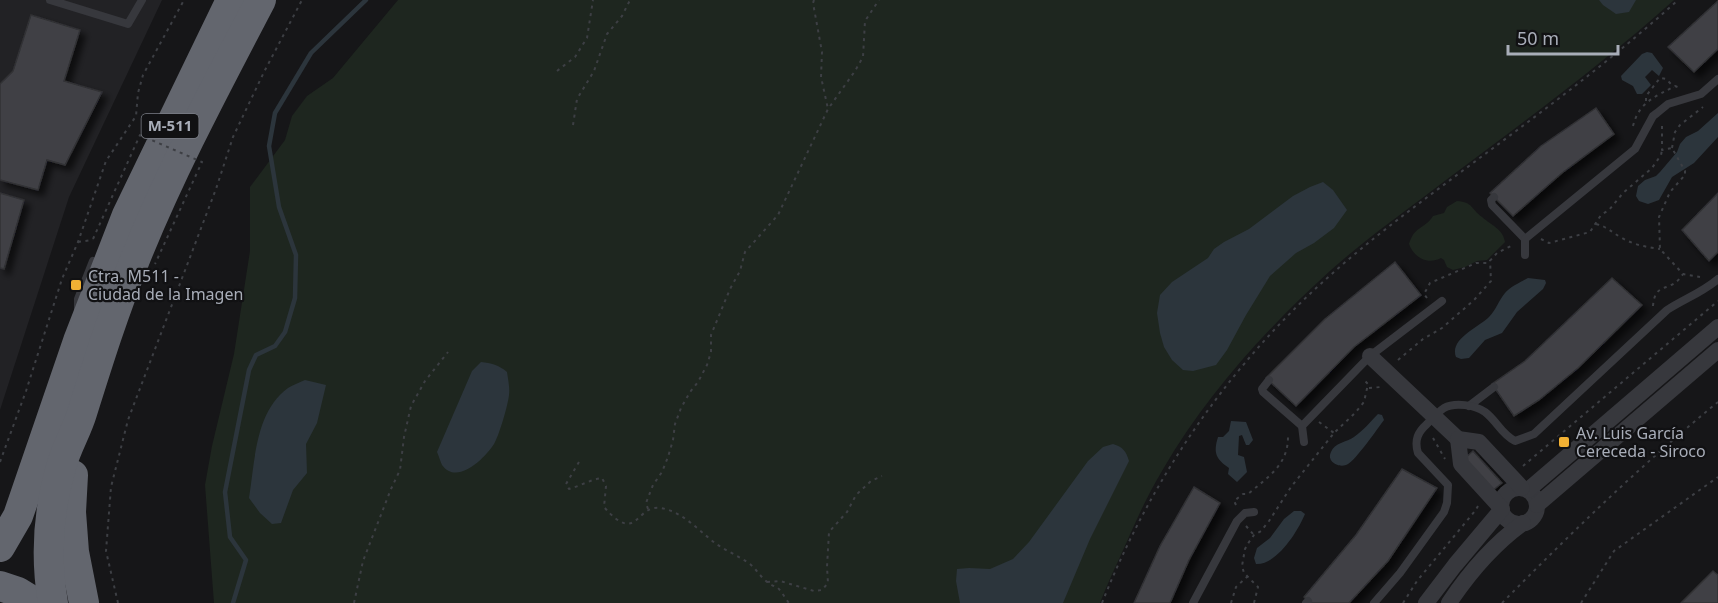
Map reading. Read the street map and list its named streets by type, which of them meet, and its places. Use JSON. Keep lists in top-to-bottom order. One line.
{"streets":{"highway":["M-511"]},"places":{"transit":["Ctra. M511 - Ciudad de la Imagen","Av. Luis García Cereceda - Siroco"]},"scale_bar":"50 m"}
